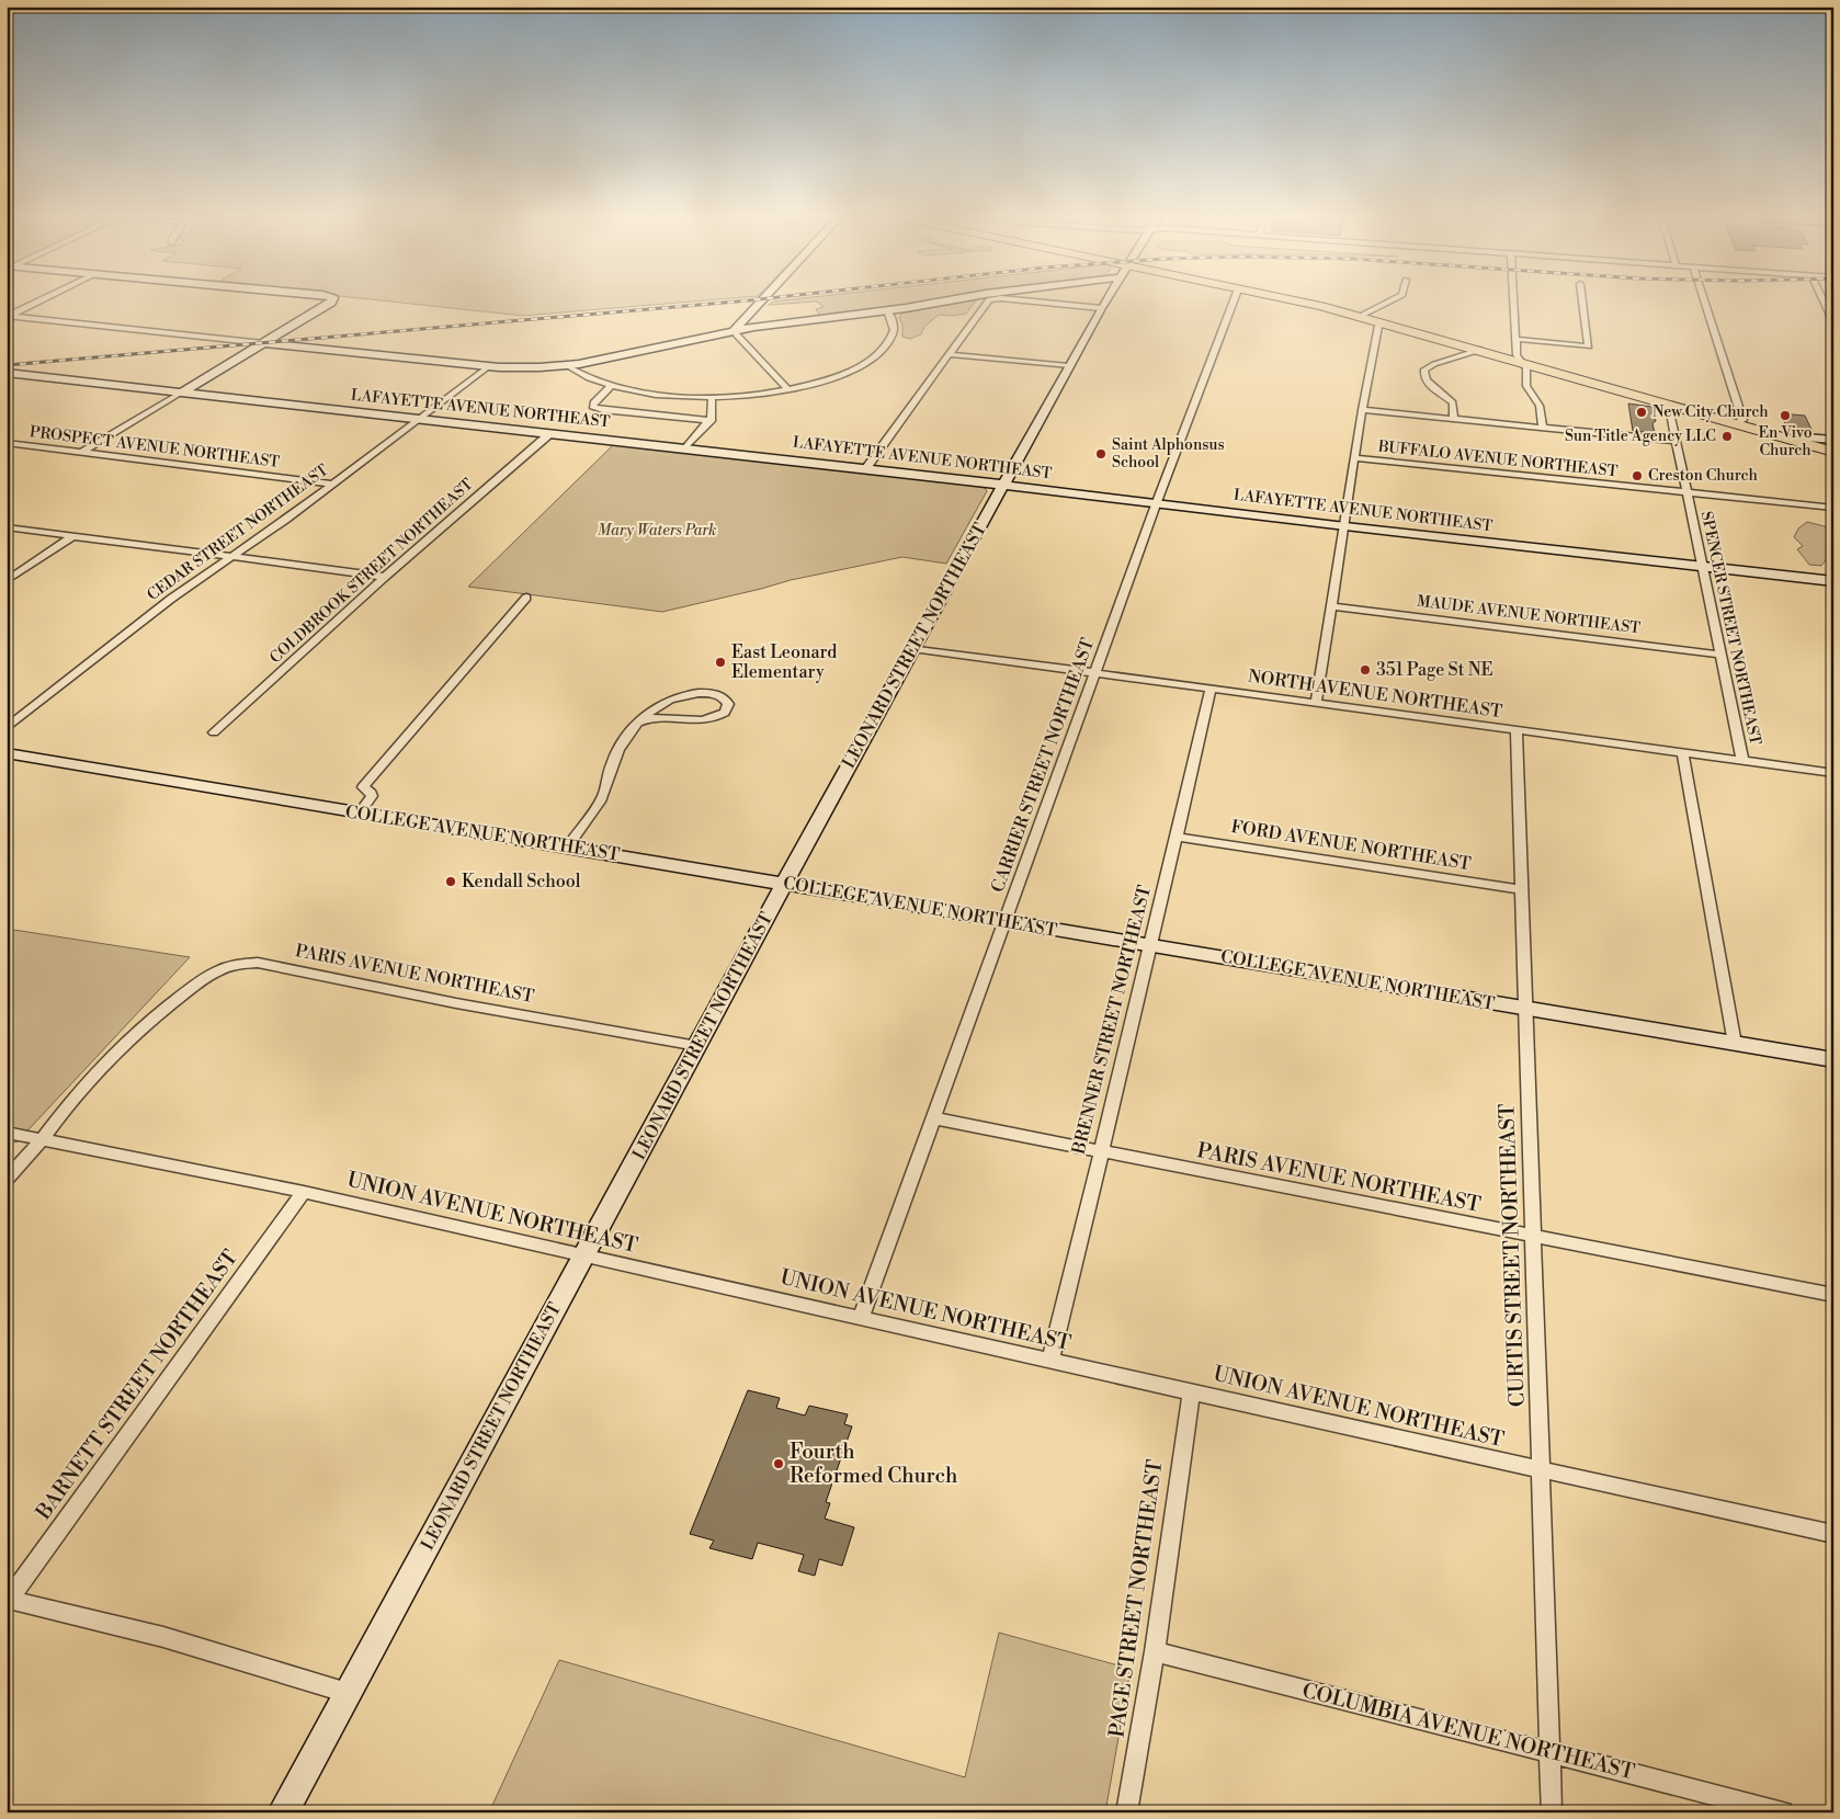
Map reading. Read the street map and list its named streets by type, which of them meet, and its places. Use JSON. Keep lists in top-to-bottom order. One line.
{"streets":{"street":["LAFAYETTE AVENUE NORTHEAST","PROSPECT AVENUE NORTHEAST","BUFFALO AVENUE NORTHEAST","CEDAR STREET NORTHEAST","COLDBROOK STREET NORTHEAST","MAUDE AVENUE NORTHEAST","SPENCER STREET NORTHEAST","LEONARD STREET NORTHEAST","NORTH AVENUE NORTHEAST","CARRIER STREET NORTHEAST","COLLEGE AVENUE NORTHEAST","FORD AVENUE NORTHEAST","PARIS AVENUE NORTHEAST","BRENNER STREET NORTHEAST","UNION AVENUE NORTHEAST","CURTIS STREET NORTHEAST","BARNETT STREET NORTHEAST","PAGE STREET NORTHEAST","COLUMBIA AVENUE NORTHEAST"]},"crossings":[["LAFAYETTE AVENUE NORTHEAST","CEDAR STREET NORTHEAST"],["LAFAYETTE AVENUE NORTHEAST","COLDBROOK STREET NORTHEAST"],["LAFAYETTE AVENUE NORTHEAST","SPENCER STREET NORTHEAST"],["LAFAYETTE AVENUE NORTHEAST","LEONARD STREET NORTHEAST"],["LAFAYETTE AVENUE NORTHEAST","CARRIER STREET NORTHEAST"],["PROSPECT AVENUE NORTHEAST","CEDAR STREET NORTHEAST"],["BUFFALO AVENUE NORTHEAST","SPENCER STREET NORTHEAST"],["MAUDE AVENUE NORTHEAST","SPENCER STREET NORTHEAST"],["SPENCER STREET NORTHEAST","NORTH AVENUE NORTHEAST"],["LEONARD STREET NORTHEAST","NORTH AVENUE NORTHEAST"],["LEONARD STREET NORTHEAST","COLLEGE AVENUE NORTHEAST"],["LEONARD STREET NORTHEAST","PARIS AVENUE NORTHEAST"],["LEONARD STREET NORTHEAST","UNION AVENUE NORTHEAST"],["NORTH AVENUE NORTHEAST","CARRIER STREET NORTHEAST"],["NORTH AVENUE NORTHEAST","BRENNER STREET NORTHEAST"],["NORTH AVENUE NORTHEAST","CURTIS STREET NORTHEAST"],["CARRIER STREET NORTHEAST","COLLEGE AVENUE NORTHEAST"],["CARRIER STREET NORTHEAST","PARIS AVENUE NORTHEAST"],["CARRIER STREET NORTHEAST","UNION AVENUE NORTHEAST"],["COLLEGE AVENUE NORTHEAST","BRENNER STREET NORTHEAST"],["COLLEGE AVENUE NORTHEAST","CURTIS STREET NORTHEAST"],["FORD AVENUE NORTHEAST","BRENNER STREET NORTHEAST"],["FORD AVENUE NORTHEAST","CURTIS STREET NORTHEAST"],["PARIS AVENUE NORTHEAST","BRENNER STREET NORTHEAST"],["PARIS AVENUE NORTHEAST","UNION AVENUE NORTHEAST"],["PARIS AVENUE NORTHEAST","CURTIS STREET NORTHEAST"],["BRENNER STREET NORTHEAST","UNION AVENUE NORTHEAST"],["UNION AVENUE NORTHEAST","CURTIS STREET NORTHEAST"],["UNION AVENUE NORTHEAST","BARNETT STREET NORTHEAST"],["UNION AVENUE NORTHEAST","PAGE STREET NORTHEAST"],["CURTIS STREET NORTHEAST","COLUMBIA AVENUE NORTHEAST"],["PAGE STREET NORTHEAST","COLUMBIA AVENUE NORTHEAST"]],"parks":["Mary Waters Park"],"places":["New City Church","En Vivo Church","Sun Title Agency LLC","Saint Alphonsus School","Creston Church","East Leonard Elementary","351 Page St NE","Kendall School","Fourth Reformed Church"]}
